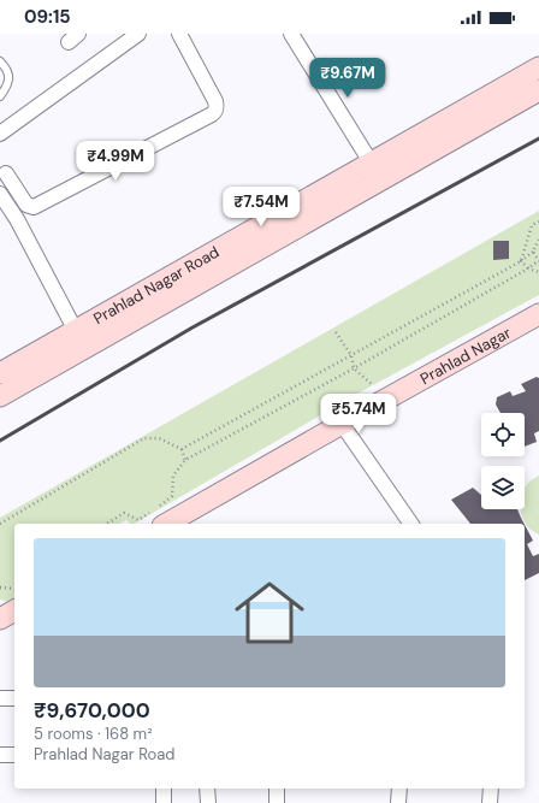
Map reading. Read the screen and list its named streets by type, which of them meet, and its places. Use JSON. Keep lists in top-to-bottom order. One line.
{"streets":{"street":["Prahlad Nagar Road","Prahlad Nagar"]},"page":{"status":"09:15","price":["₹9.67M","₹4.99M","₹7.54M","₹5.74M"],"list":[{"name":"₹9,670,000","note":"5 rooms · 168 m² · Prahlad Nagar Road"}]}}
